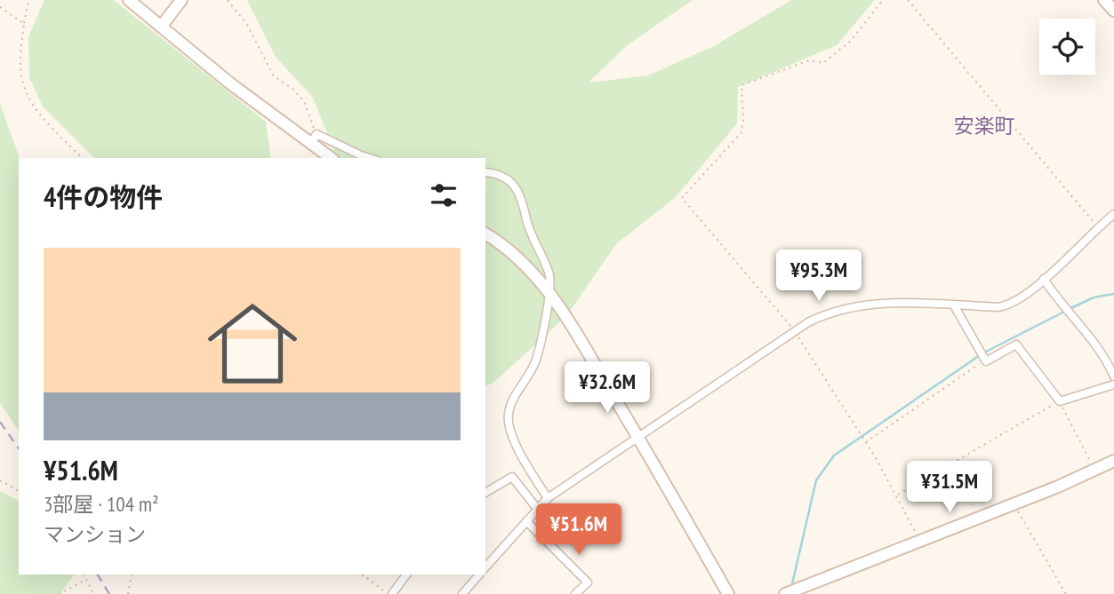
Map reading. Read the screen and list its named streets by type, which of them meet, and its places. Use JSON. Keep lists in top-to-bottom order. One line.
{"districts":["安楽町"],"page":{"heading":"4件の物件","list":[{"name":"¥51.6M","note":"3部屋 · 104 m² · マンション"}],"price":["¥95.3M","¥32.6M","¥31.5M","¥51.6M"]}}
